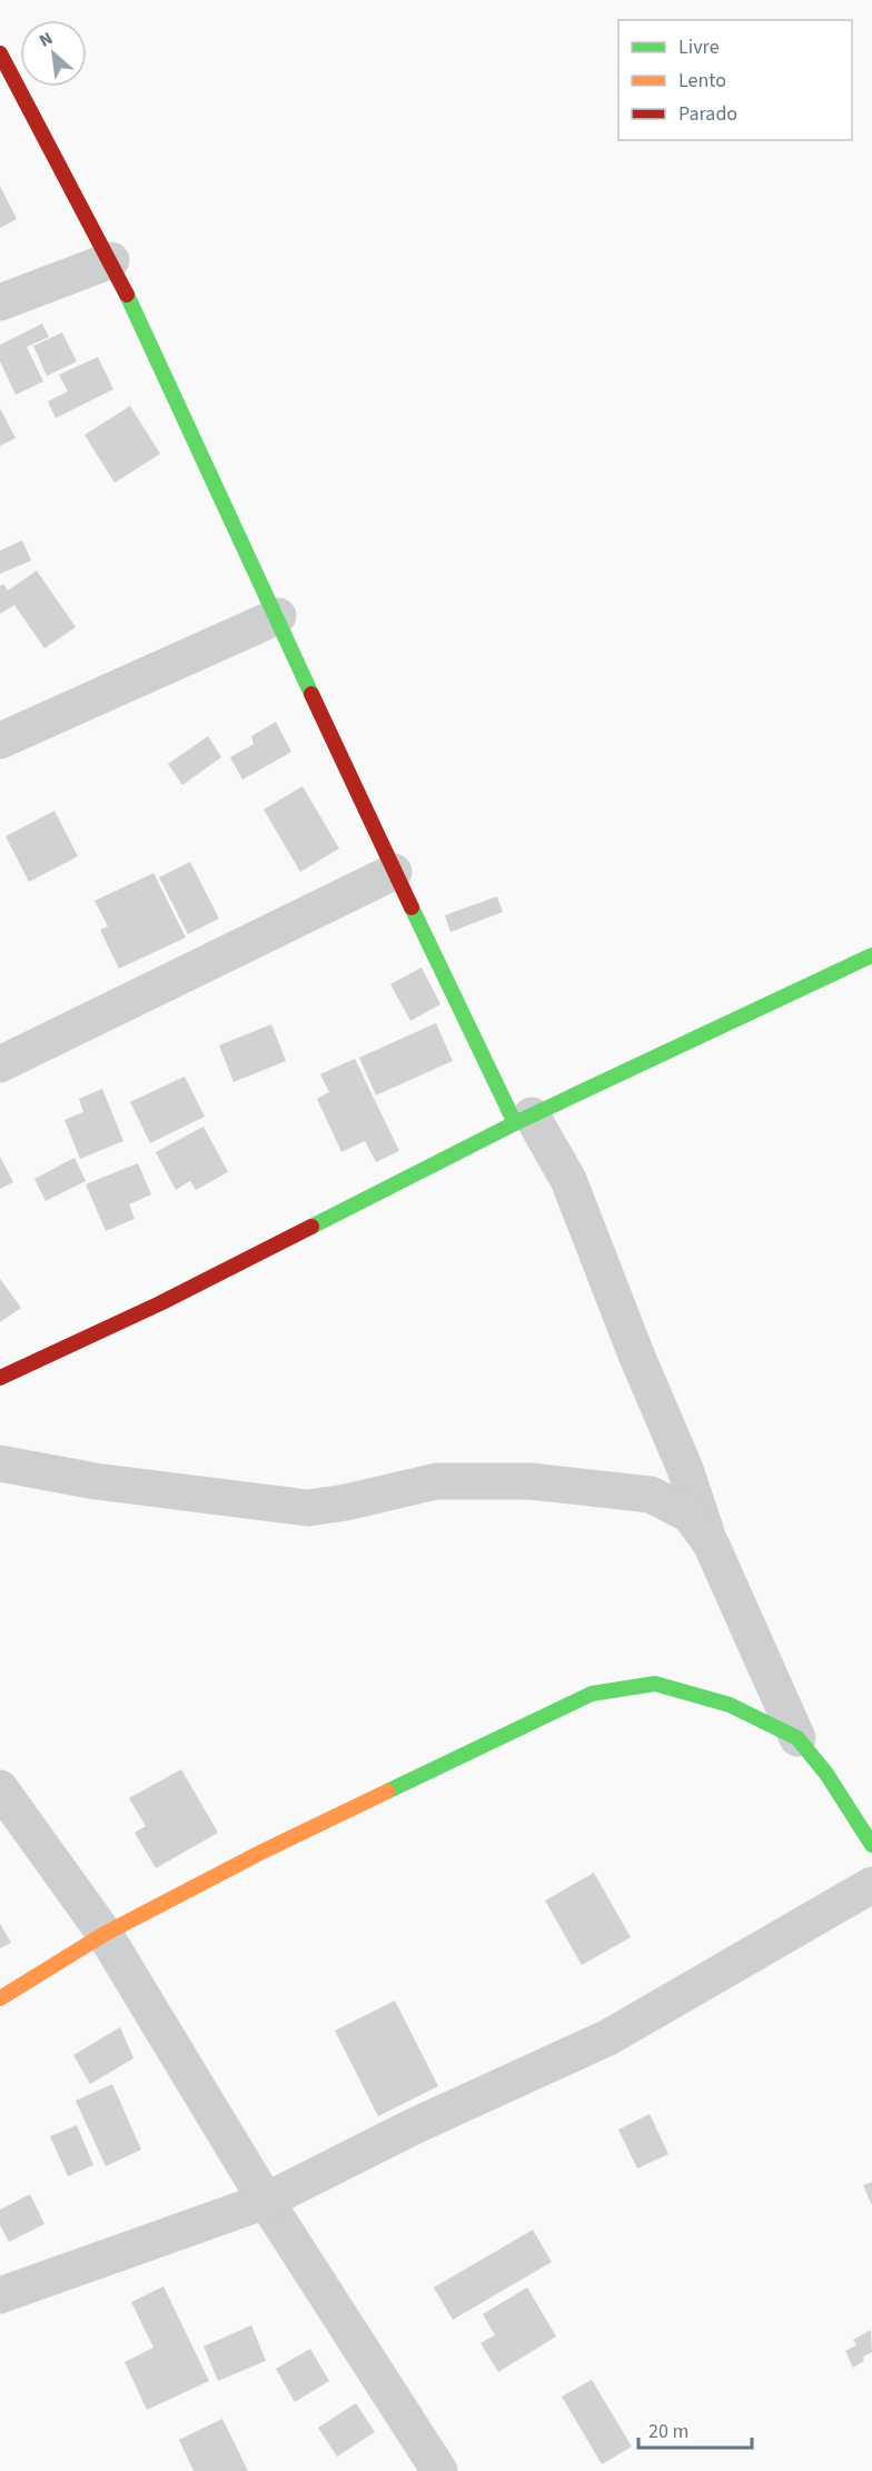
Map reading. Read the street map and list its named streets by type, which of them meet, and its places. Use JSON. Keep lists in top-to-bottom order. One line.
{"legend":["Livre","Lento","Parado"],"scale_bar":"20 m","north":"top left"}
